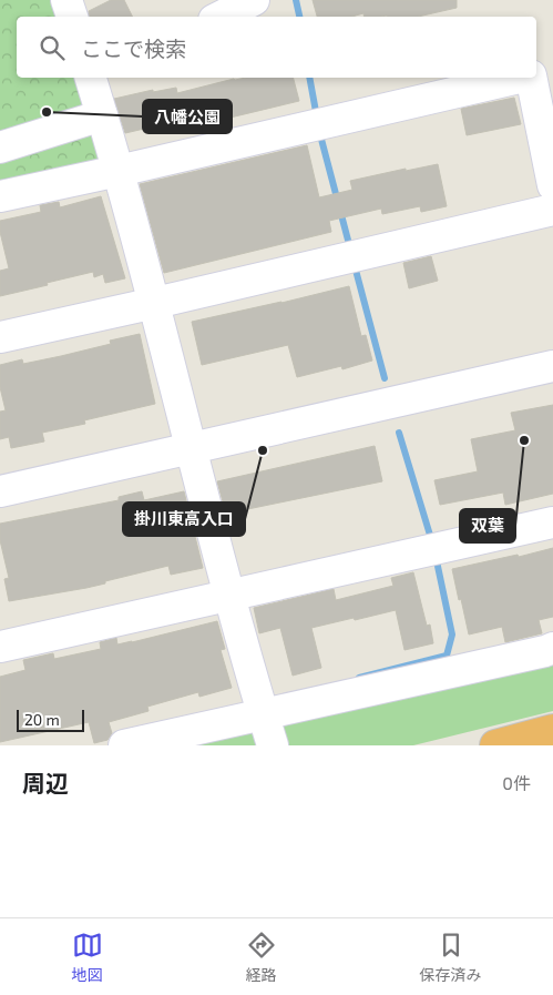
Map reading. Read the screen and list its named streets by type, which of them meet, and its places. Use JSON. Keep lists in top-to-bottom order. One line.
{"places":["八幡公園","双葉","掛川東高入口"],"scale_bar":"20 m","page":{"search":"ここで検索","scale":"20 m","heading":["周辺","0件"],"nav":["地図","経路","保存済み"]}}
